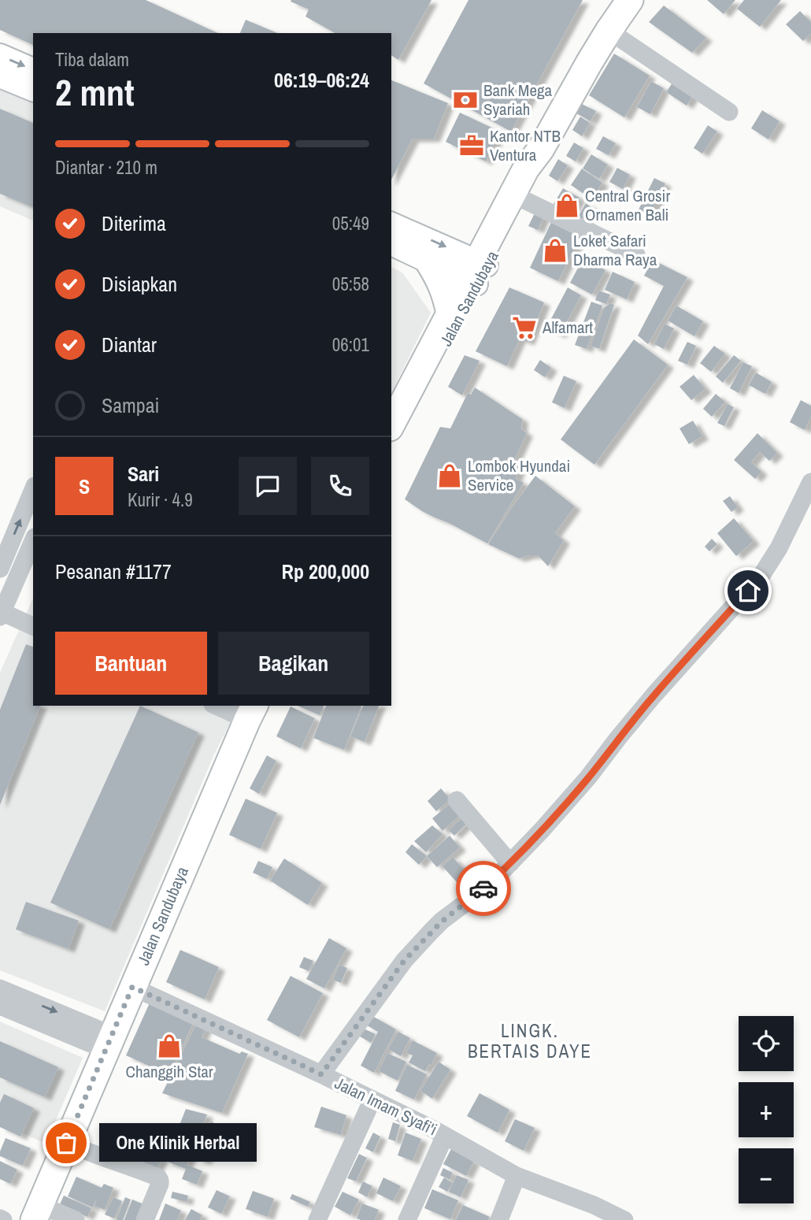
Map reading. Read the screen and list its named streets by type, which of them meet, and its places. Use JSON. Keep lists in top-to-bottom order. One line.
{"streets":{"highway":["Jalan Sandubaya"],"street":["Jalan Imam Syafi'i"]},"crossings":[["Jalan Sandubaya","Jalan Imam Syafi'i"]],"districts":["LINGK. BERTAIS DAYE"],"places":{"bank":["Bank Mega Syariah"],"office":["Kantor NTB Ventura"],"shop":["Central Grosir Ornamen Bali","Loket Safari Dharma Raya","Lombok Hyundai Service","Changgih Star"],"supermarket":["Alfamart"],"other":["One Klinik Herbal"]},"page":{"heading":["2 mnt","Tiba dalam","06:19–06:24"],"panel":["Sari","Kurir · 4.9","Pesanan #1177","Rp 200,000"],"bar":"Diantar · 210 m","list":[["Diterima","05:49"],["Disiapkan","05:58"],["Diantar","06:01"],"Sampai"],"round":"S","buttons":["Bantuan","Bagikan"],"map_buttons":["+","−"],"bubble":"One Klinik Herbal"}}
